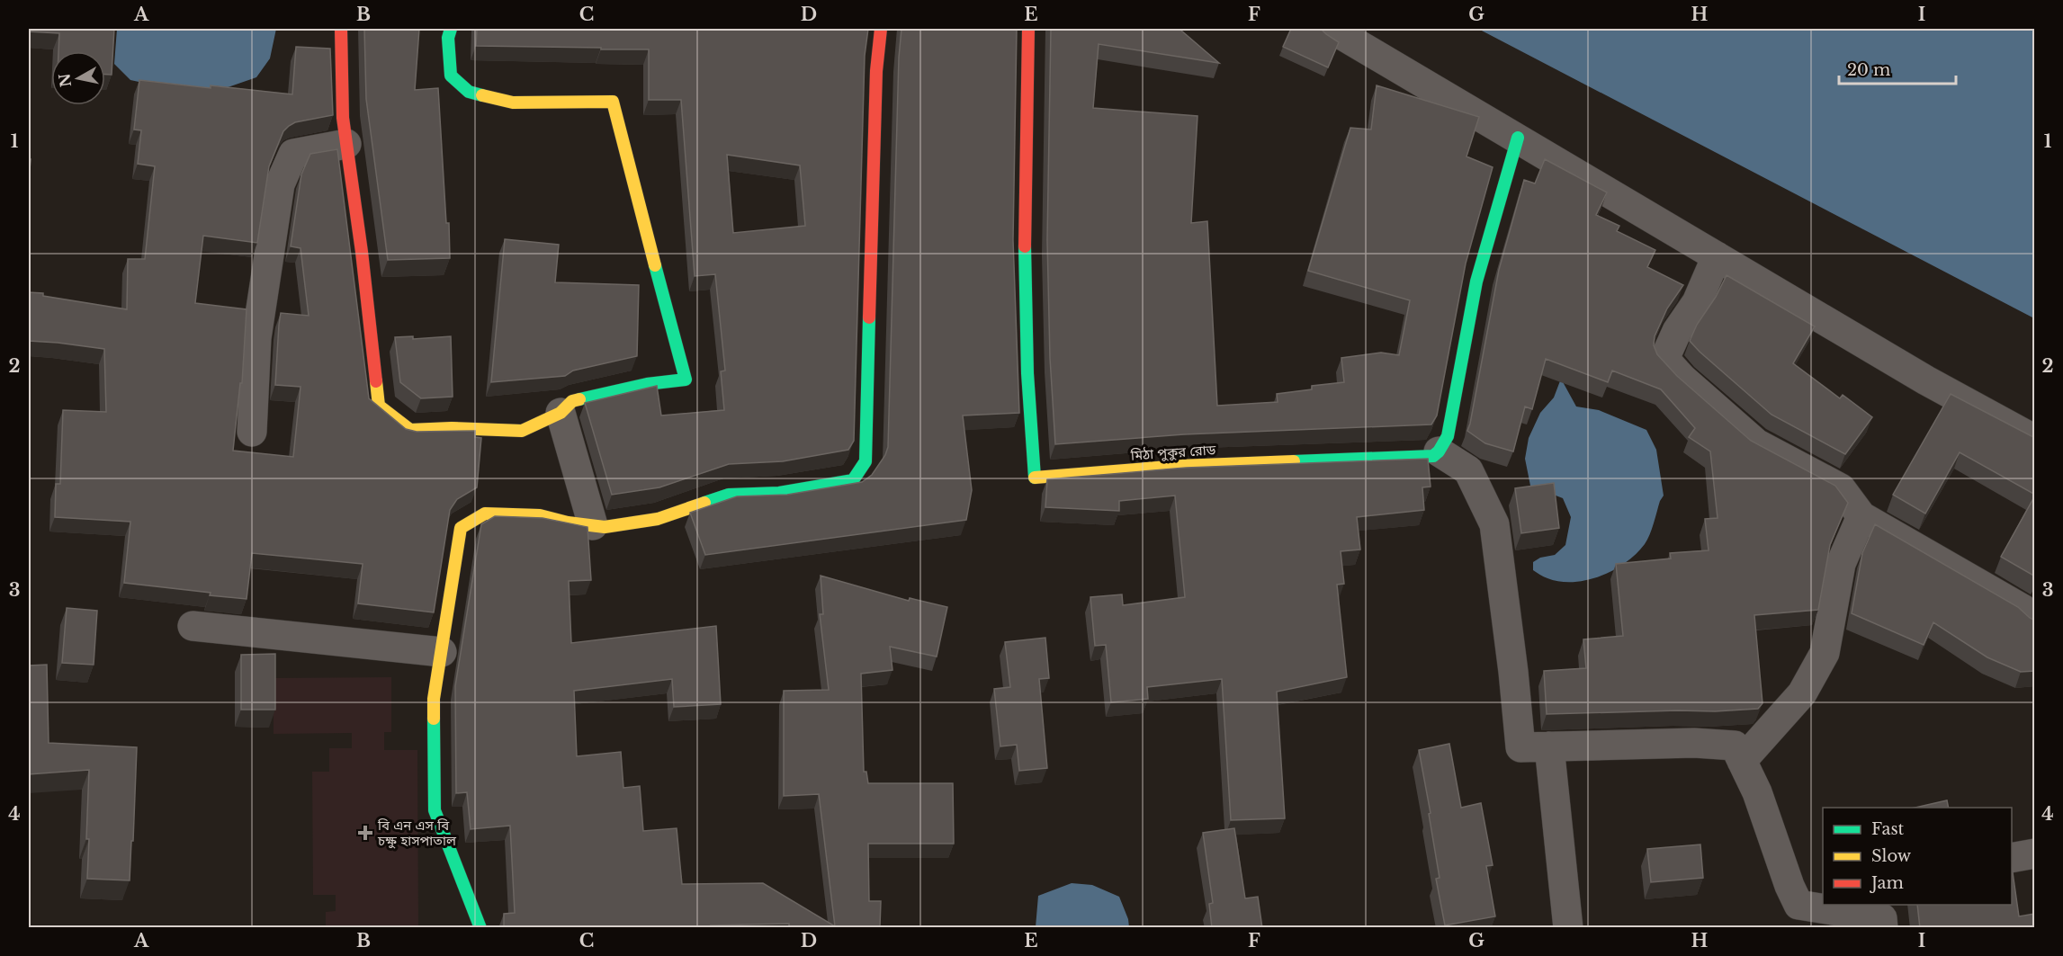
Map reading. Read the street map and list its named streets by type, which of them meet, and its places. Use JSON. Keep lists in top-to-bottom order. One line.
{"streets":{"street":["মিঠা পুকুর রোড"]},"places":{"health":["বি এন এস বি চক্ষু হাসপাতাল"]},"legend":["Fast","Slow","Jam"],"scale_bar":"20 m","north":"left","grid":{"columns":["A","B","C","D","E","F","G","H","I"],"rows":["1","2","3","4"]}}
